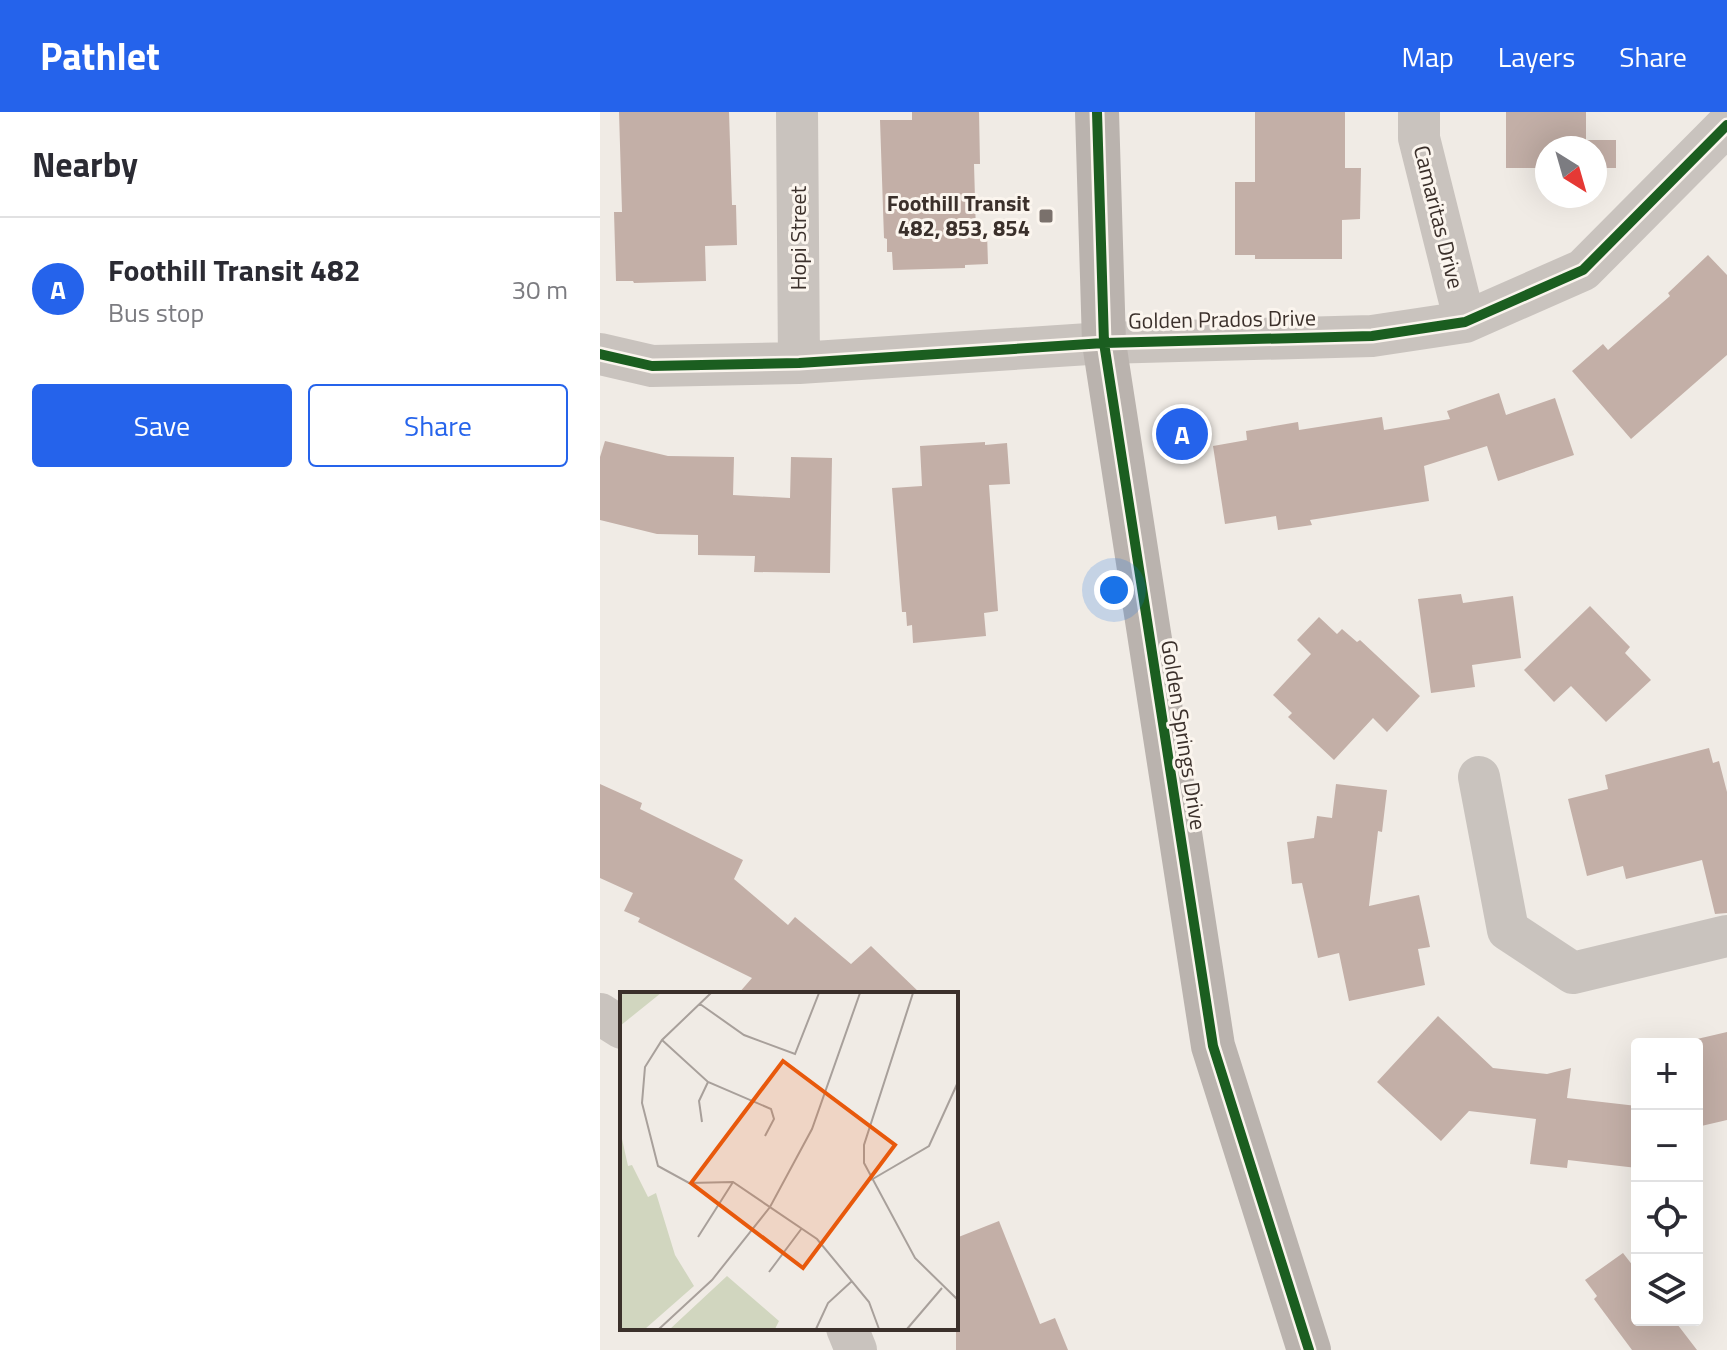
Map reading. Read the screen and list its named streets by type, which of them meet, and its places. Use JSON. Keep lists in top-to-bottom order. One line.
{"streets":{"main road":["Golden Springs Drive"],"street":["Camaritas Drive","Hopi Street","Golden Prados Drive"]},"crossings":[["Camaritas Drive","Golden Prados Drive"],["Hopi Street","Golden Prados Drive"],["Golden Prados Drive","Golden Springs Drive"]],"places":{"transit":["Foothill Transit 482, 853, 854"]},"north":"bottom right","page":{"header":"Pathlet","nav":["Map","Layers","Share"],"heading":"Nearby","list":[{"mark":"A","name":"Foothill Transit 482","note":"Bus stop","value":"30 m"}],"buttons":["Save","Share"],"pins":"A","map_buttons":["+","−"]}}
